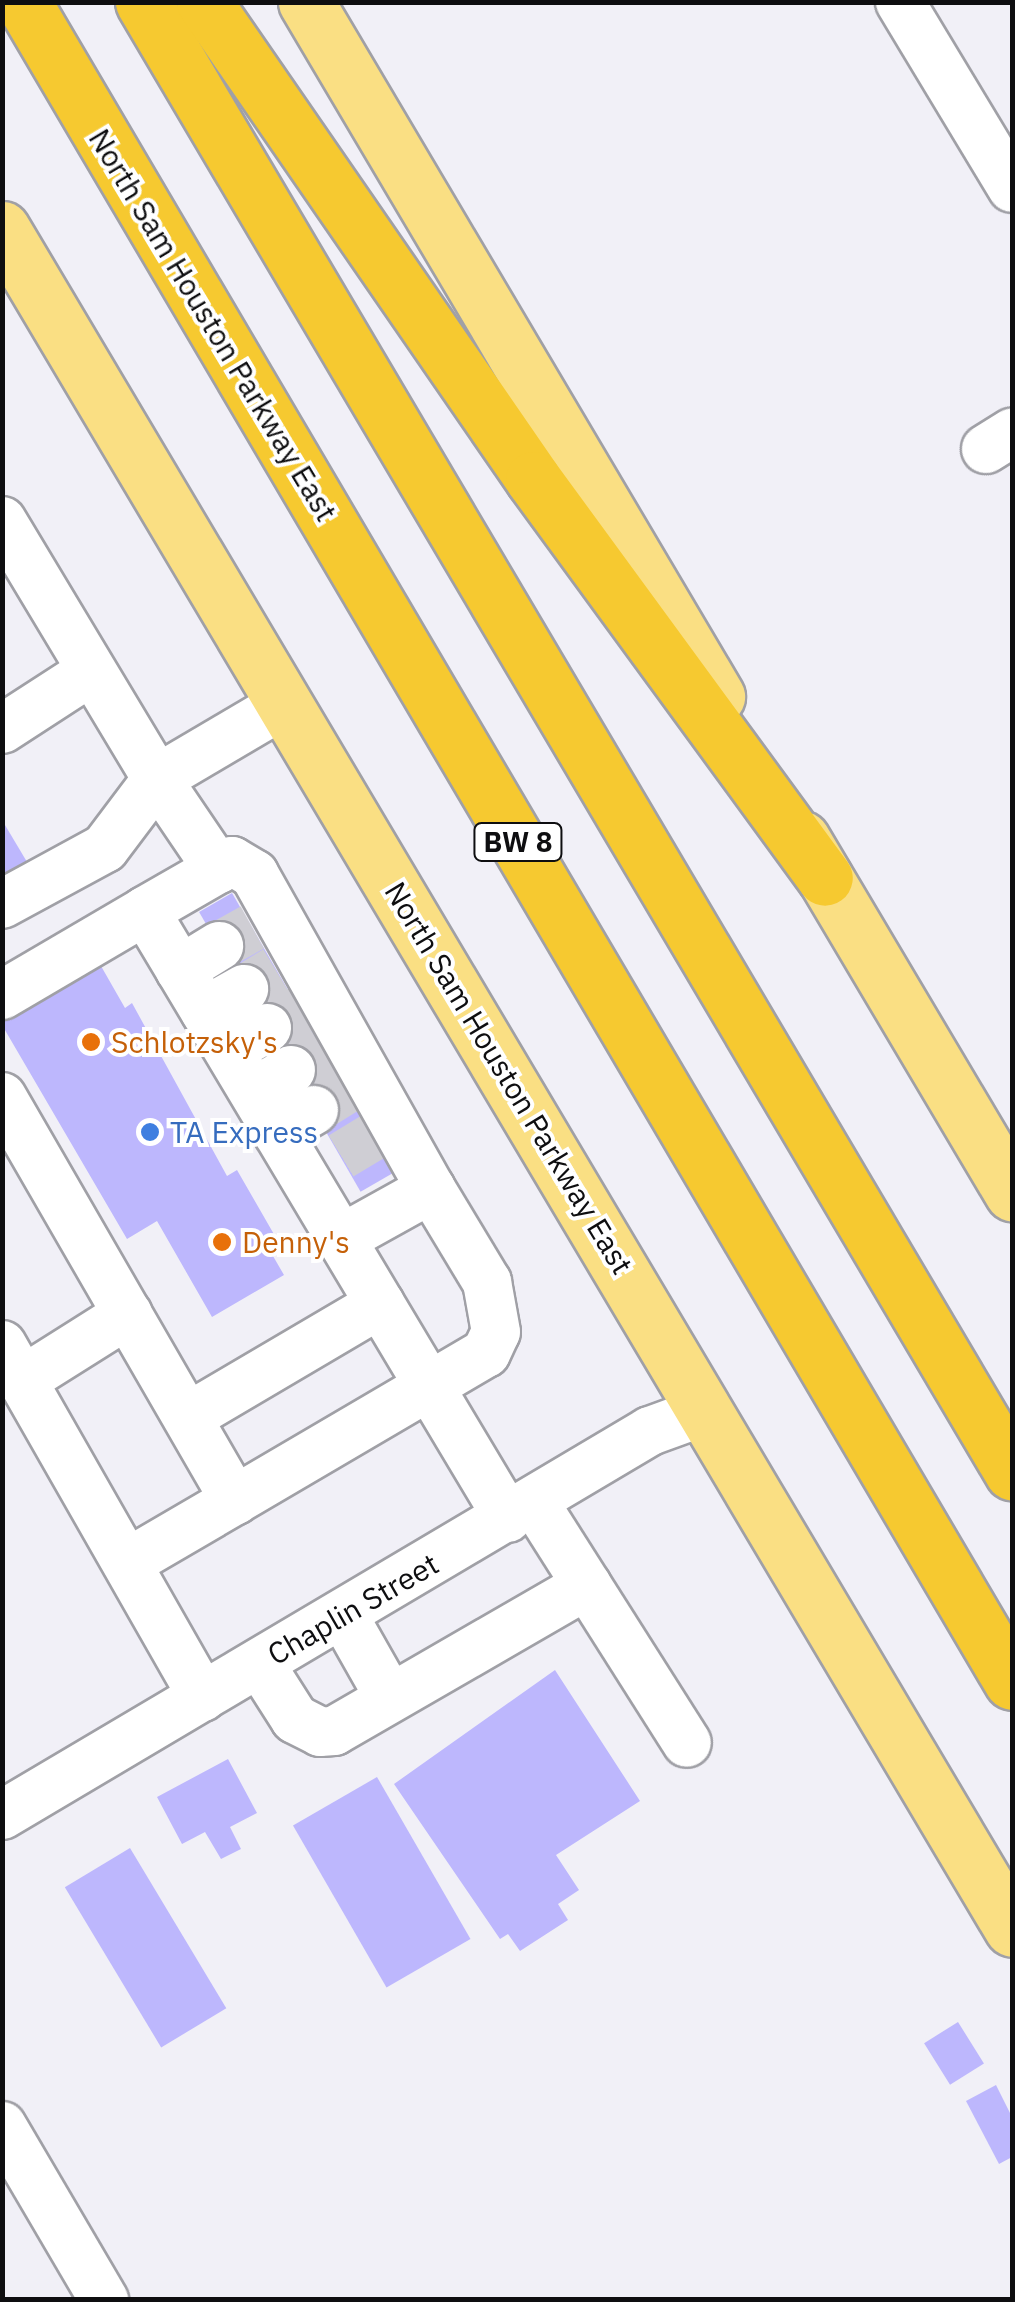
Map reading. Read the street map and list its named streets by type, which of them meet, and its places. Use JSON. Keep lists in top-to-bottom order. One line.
{"streets":{"highway":["North Sam Houston Parkway East","BW 8"],"street":["Chaplin Street"]},"crossings":[["North Sam Houston Parkway East","Chaplin Street"]],"places":["Schlotzsky's","TA Express","Denny's"]}
